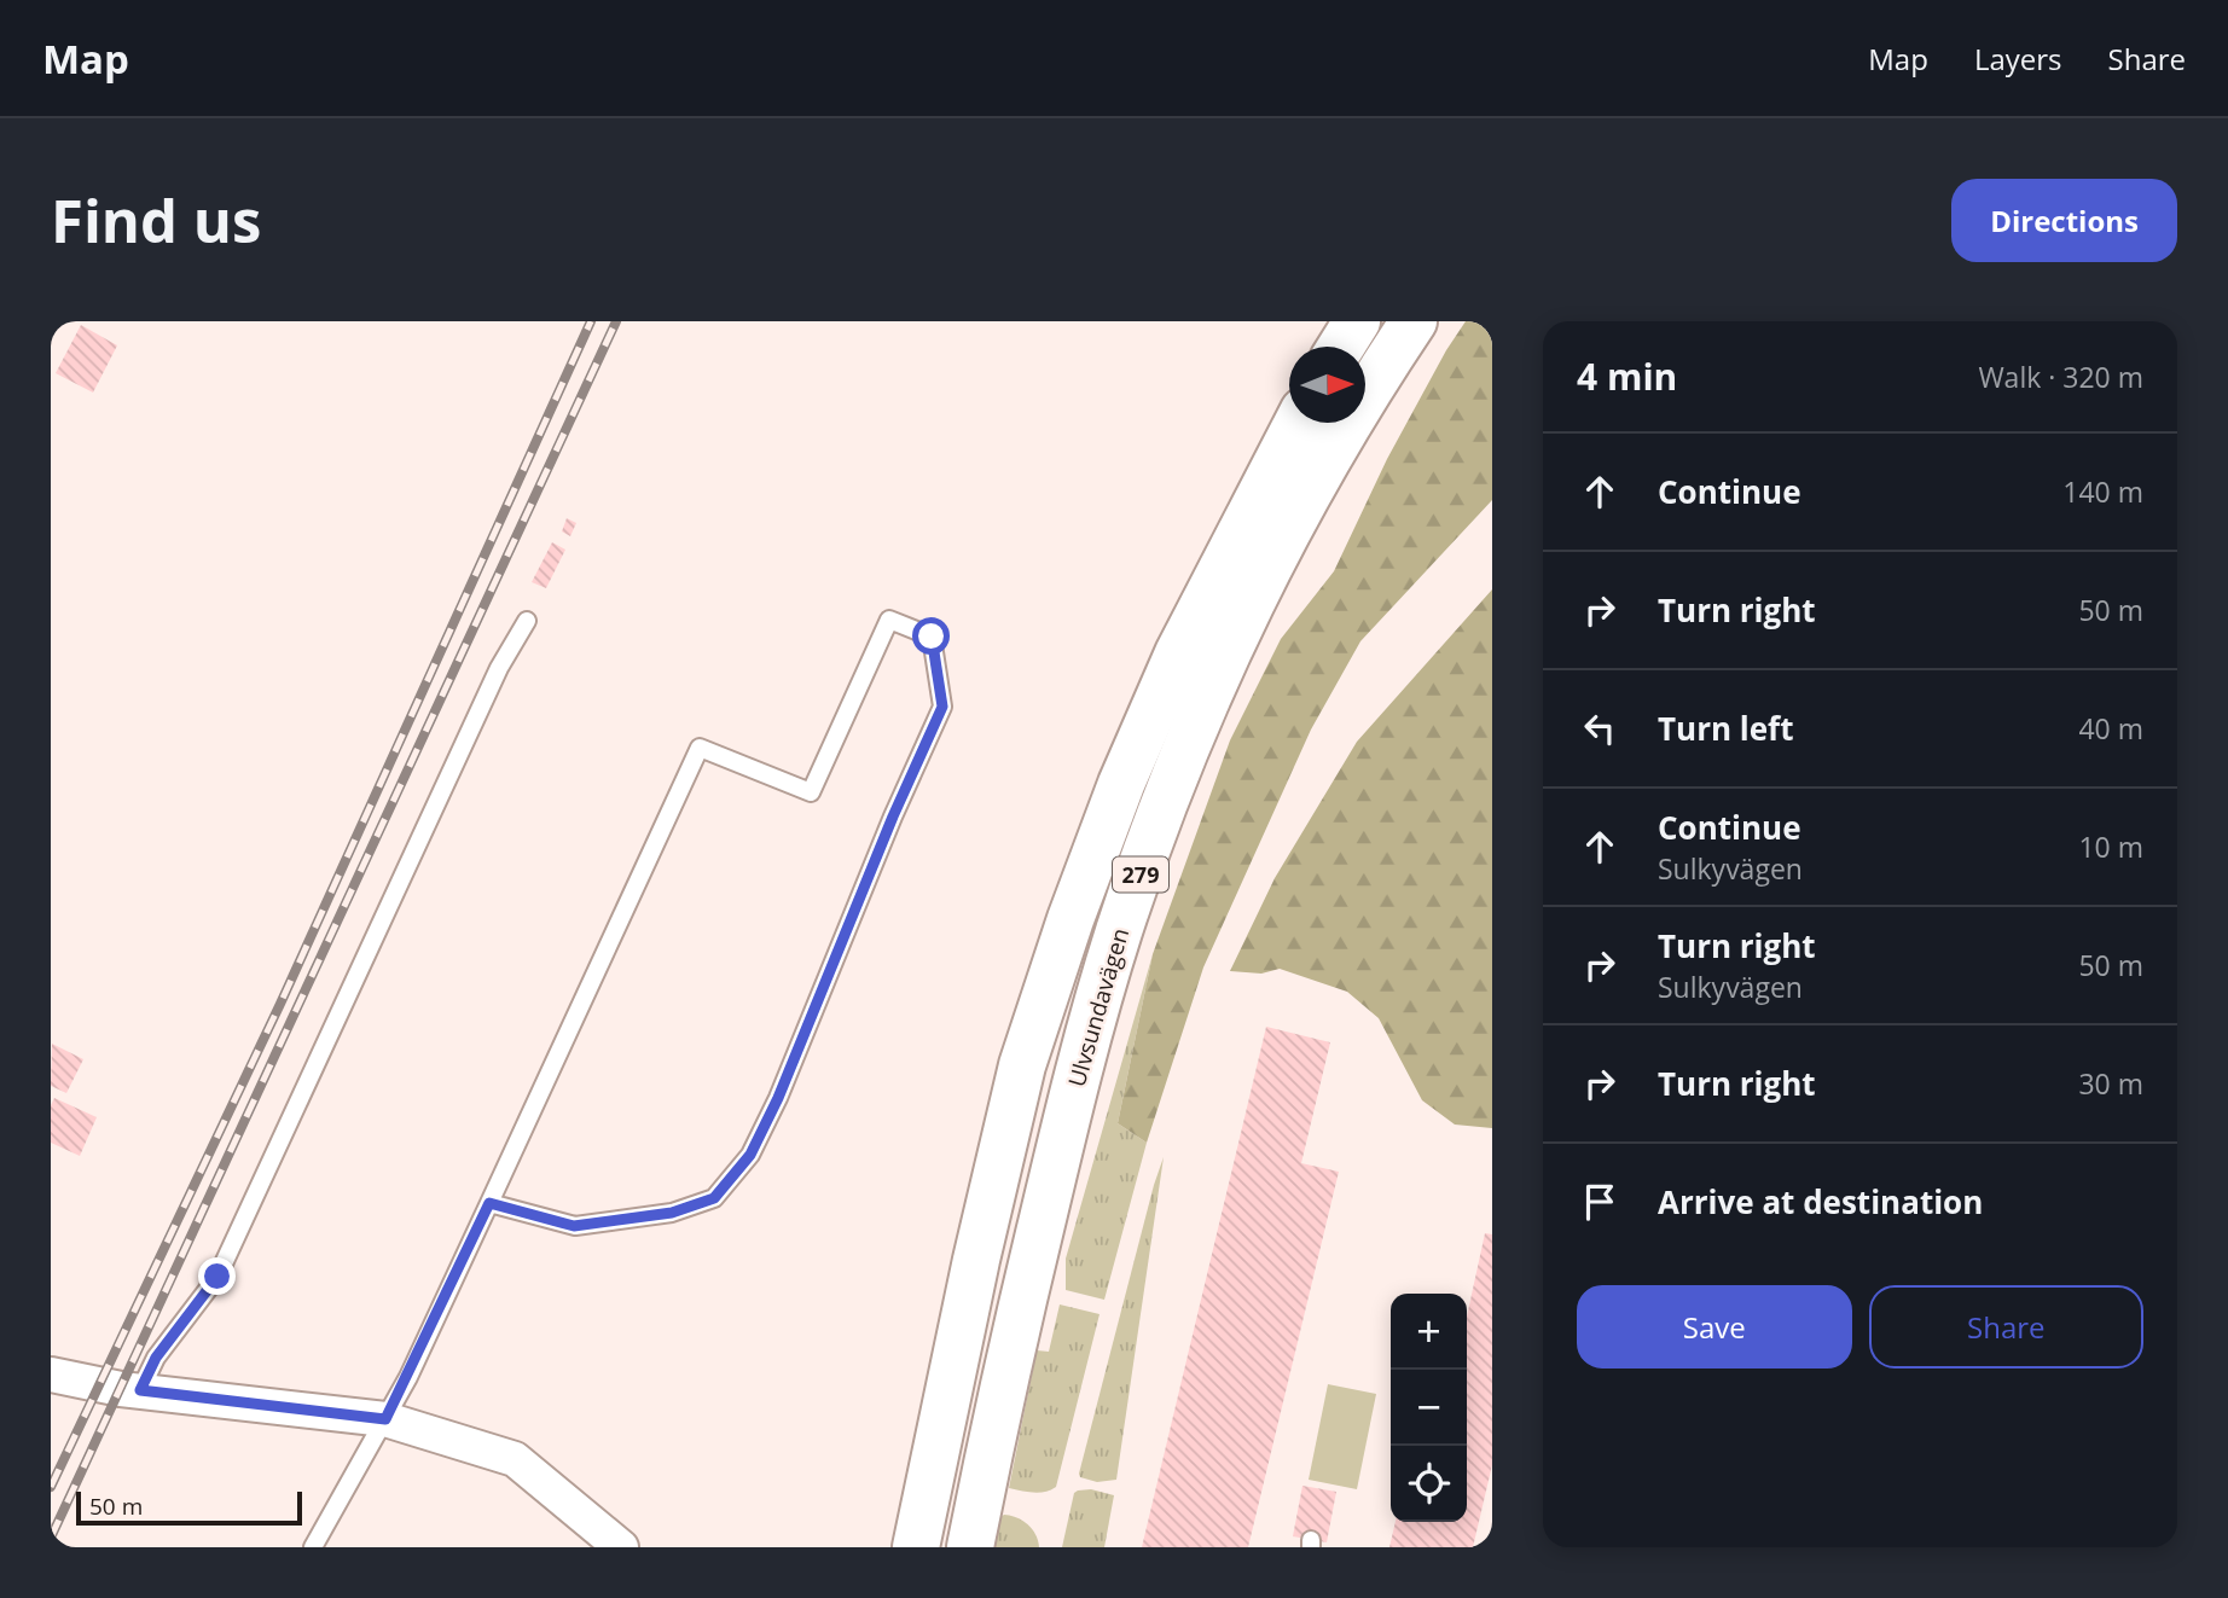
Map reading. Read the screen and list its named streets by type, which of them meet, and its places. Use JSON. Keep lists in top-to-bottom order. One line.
{"streets":{"main road":["279","Ulvsundavägen"]},"scale_bar":"50 m","north":"right","page":{"header":"Map","nav":["Map","Layers","Share"],"buttons":["Directions",["Save","Share"]],"title":"Find us","heading":["4 min","Walk · 320 m"],"list":[["Continue","140 m"],["Turn right","50 m"],["Turn left","40 m"],["Continue","Sulkyvägen","10 m"],["Turn right","Sulkyvägen","50 m"],["Turn right","30 m"],"Arrive at destination"],"map_buttons":["+","−"],"scale":"50 m"}}
